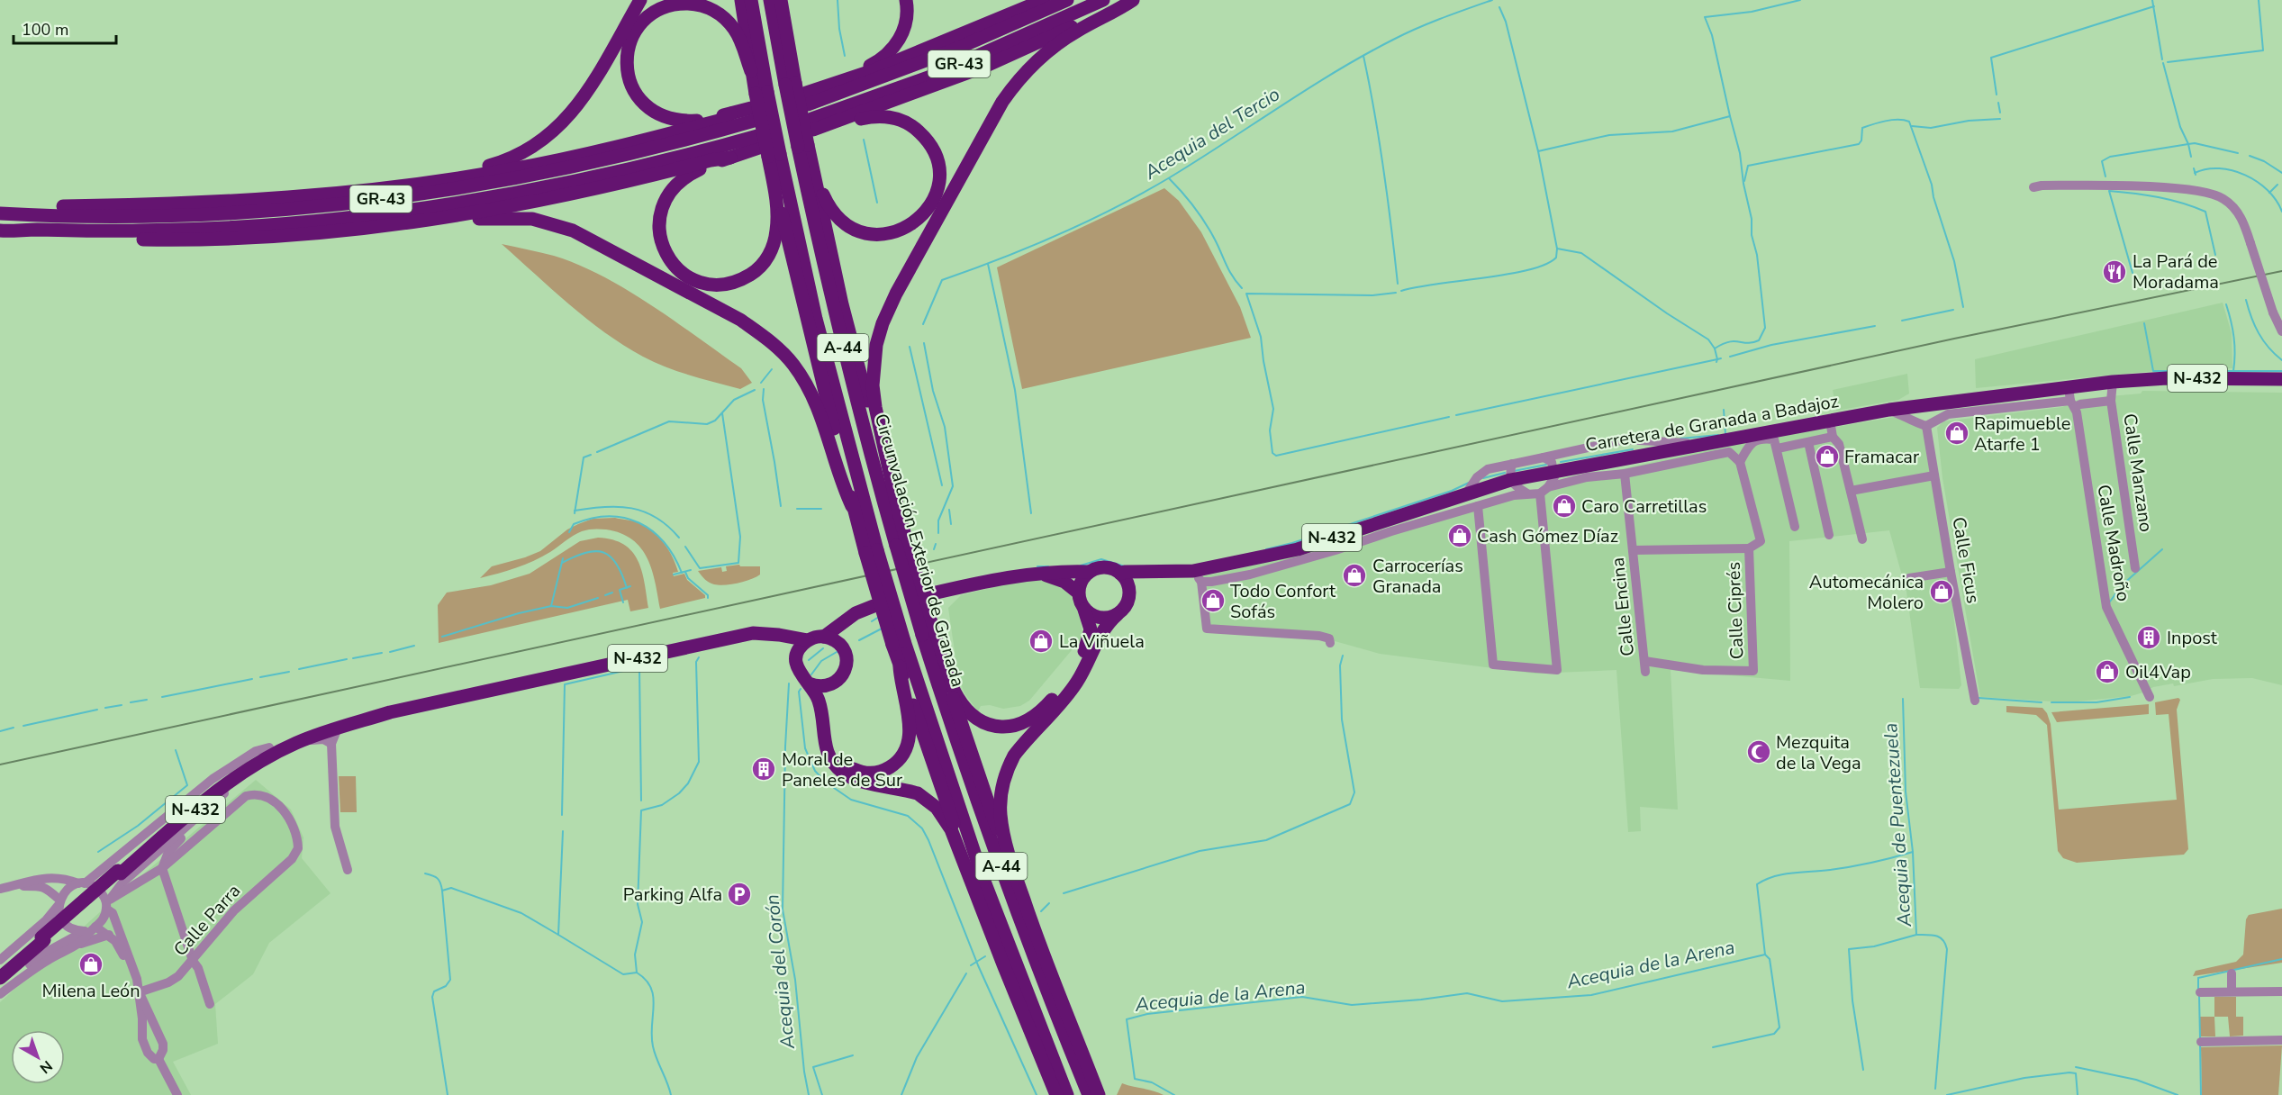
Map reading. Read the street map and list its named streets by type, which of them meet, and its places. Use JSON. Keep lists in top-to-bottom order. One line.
{"streets":{"highway":["GR-43","A-44","N-432","Carretera de Granada a Badajoz","Circunvalación Exterior de Granada"],"street":["Calle Manzano","Calle Madroño","Calle Ficus","Calle Encina","Calle Ciprés","Calle Parra"]},"crossings":[["GR-43","A-44"],["N-432","Carretera de Granada a Badajoz"],["Carretera de Granada a Badajoz","Calle Manzano"],["Carretera de Granada a Badajoz","Calle Madroño"],["Calle Encina","Calle Ciprés"]],"water":["Acequia del Tercio","Acequia de Puentezuela","Acequia de la Arena","Acequia del Corón"],"places":{"restaurant":["La Pará de Moradama"],"shop":["Rapimueble Atarfe 1","Framacar","Caro Carretillas","Cash Gómez Díaz","Carrocerías Granada","Automecánica Molero","Todo Confort Sofás","La Viñuela","Oil4Vap","Milena León"],"building":["Inpost","Moral de Paneles de Sur"],"mosque":["Mezquita de la Vega"],"parking":["Parking Alfa"]},"scale_bar":"100 m","north":"bottom right"}
